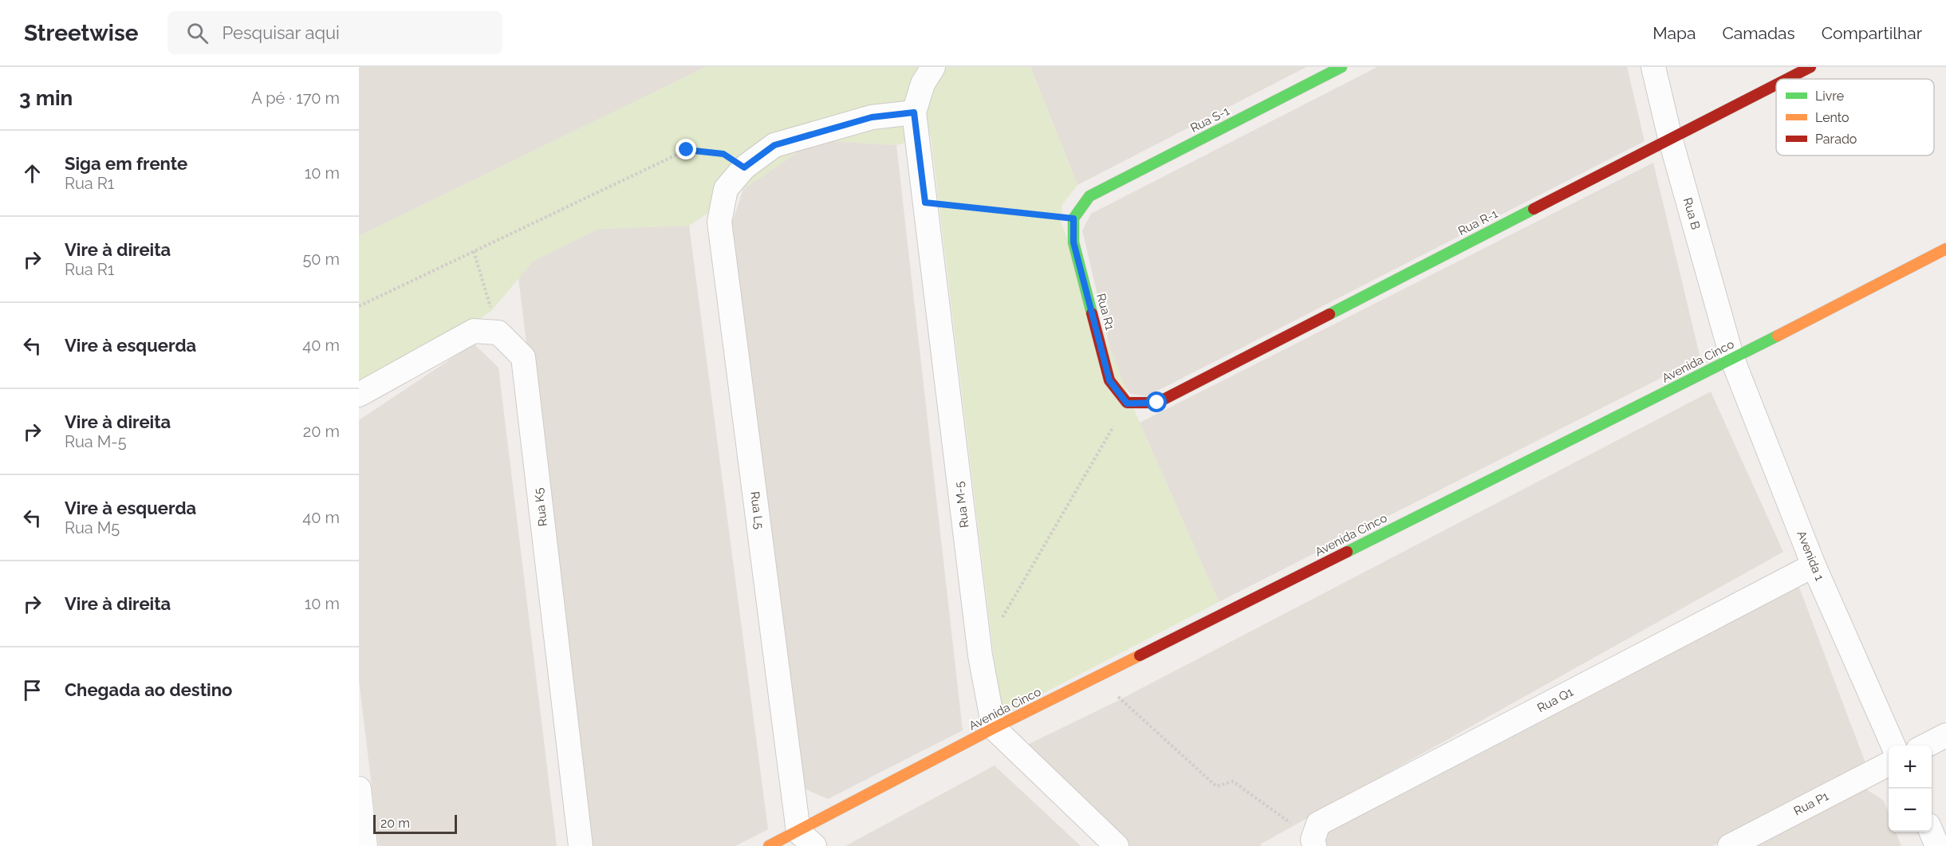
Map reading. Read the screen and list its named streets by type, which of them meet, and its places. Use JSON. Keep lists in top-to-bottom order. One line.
{"streets":{"street":["Rua S-1","Rua B","Rua R-1","Rua R1","Avenida Cinco","Rua M-5","Rua K5","Rua L5","Avenida 1","Rua Q1","Rua P1"]},"crossings":[["Rua S-1","Rua R1"],["Rua B","Rua R-1"],["Rua B","Avenida Cinco"],["Rua B","Avenida 1"],["Rua R-1","Rua R1"],["Avenida Cinco","Rua M-5"],["Avenida Cinco","Rua L5"],["Avenida Cinco","Avenida 1"],["Avenida 1","Rua Q1"]],"legend":["Livre","Lento","Parado"],"scale_bar":"20 m","page":{"header":"Streetwise","search":"Pesquisar aqui","nav":["Mapa","Camadas","Compartilhar"],"heading":["3 min","A pé · 170 m"],"list":[["Siga em frente","Rua R1","10 m"],["Vire à direita","Rua R1","50 m"],["Vire à esquerda","40 m"],["Vire à direita","Rua M-5","20 m"],["Vire à esquerda","Rua M5","40 m"],["Vire à direita","10 m"],"Chegada ao destino"],"map_buttons":["+","−"],"scale":"20 m"}}
